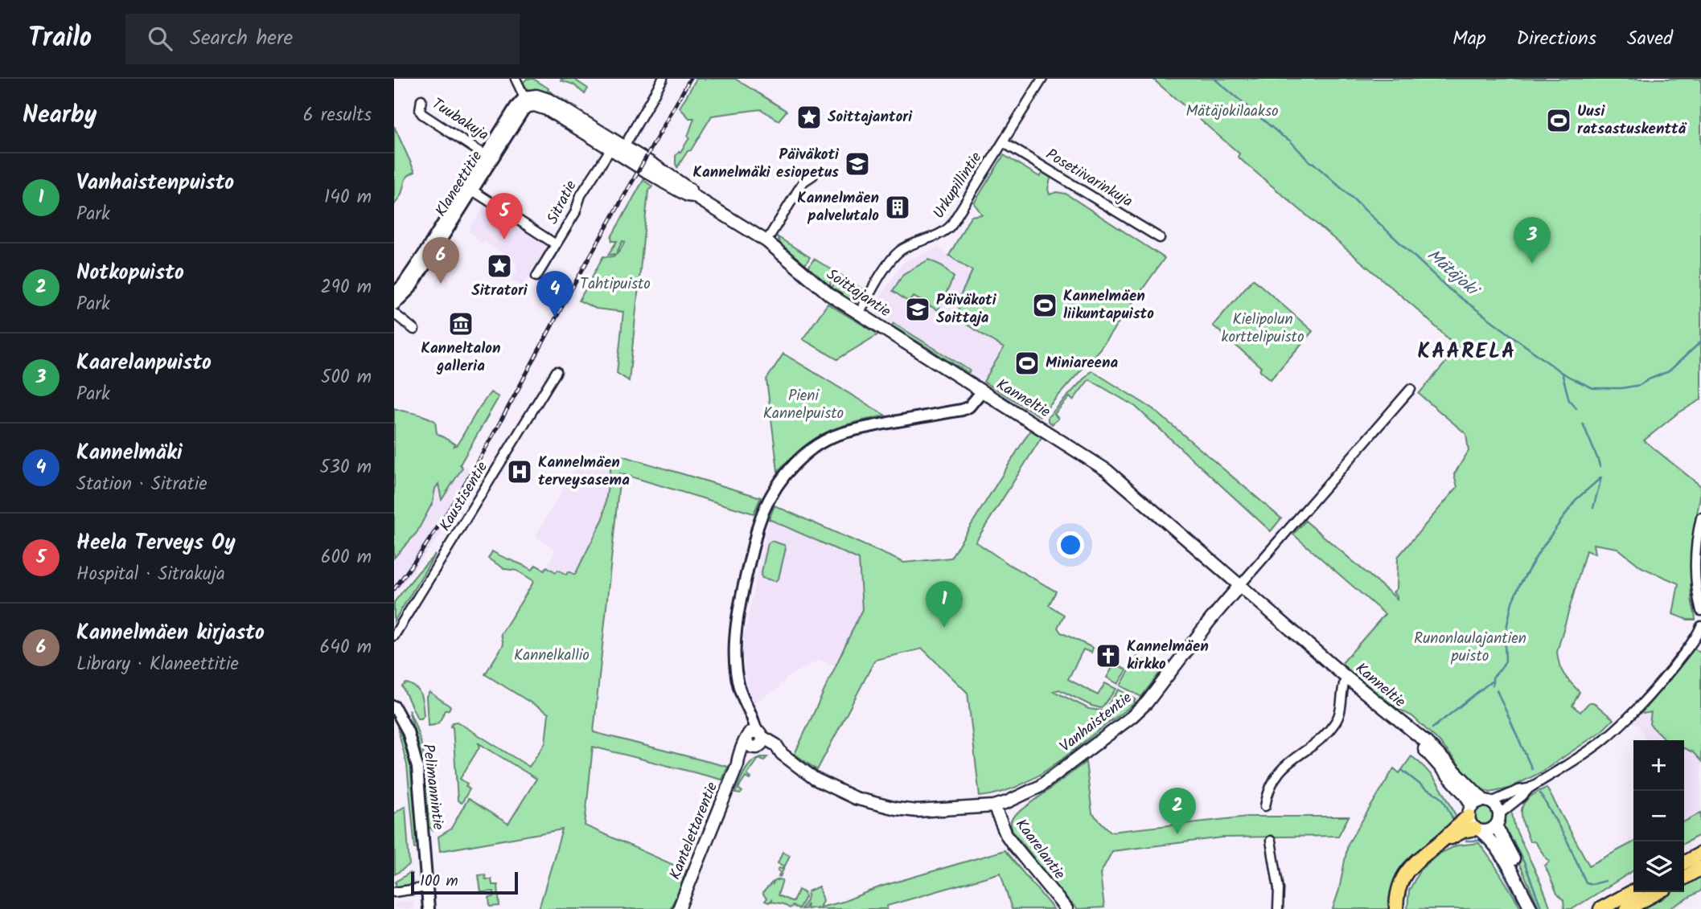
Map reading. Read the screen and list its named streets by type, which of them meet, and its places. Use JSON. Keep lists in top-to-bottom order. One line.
{"streets":{"main road":["Soittajantie","Kanneltie","Vanhaistentie","Kantelettarentie","Kaarelantie"],"street":["Tuubakuja","Posetiivarinkuja","Klaneettitie","Urkupillintie","Sitratie","Kaustisentie","Pelimannintie"]},"crossings":[["Tuubakuja","Klaneettitie"],["Posetiivarinkuja","Urkupillintie"],["Klaneettitie","Soittajantie"],["Urkupillintie","Soittajantie"],["Sitratie","Soittajantie"],["Soittajantie","Kanneltie"],["Kanneltie","Vanhaistentie"],["Kanneltie","Kantelettarentie"],["Vanhaistentie","Kantelettarentie"],["Vanhaistentie","Kaarelantie"]],"districts":["KAARELA"],"water":["Mätäjoki"],"parks":["Mätäjokilaakso","Tahtipuisto","Kielipolun korttelipuisto","Pieni Kannelpuisto","Runonlaulajantien puisto","Kannelkallio"],"places":{"place":["Soittajantori","Sitratori"],"sports":["Uusi ratsastuskenttä","Kannelmäen liikuntapuisto","Miniareena"],"school or university":["Päiväkoti Kannelmäki esiopetus","Päiväkoti Soittaja"],"building":["Kannelmäen palvelutalo"],"museum":["Kanneltalon galleria"],"hospital":["Kannelmäen terveysasema"],"church":["Kannelmäen kirkko"]},"scale_bar":"100 m","page":{"header":"Trailo","search":"Search here","nav":["Map","Directions","Saved"],"heading":["Nearby","6 results"],"list":[{"mark":"1","name":"Vanhaistenpuisto","note":"Park","value":"140 m"},{"mark":"2","name":"Notkopuisto","note":"Park","value":"290 m"},{"mark":"3","name":"Kaarelanpuisto","note":"Park","value":"500 m"},{"mark":"4","name":"Kannelmäki","note":"Station · Sitratie","value":"530 m"},{"mark":"5","name":"Heela Terveys Oy","note":"Hospital · Sitrakuja","value":"600 m"},{"mark":"6","name":"Kannelmäen kirjasto","note":"Library · Klaneettitie","value":"640 m"}],"pins":["5","3","6","4","1","2"],"map_buttons":["+","−"],"scale":"100 m"}}
